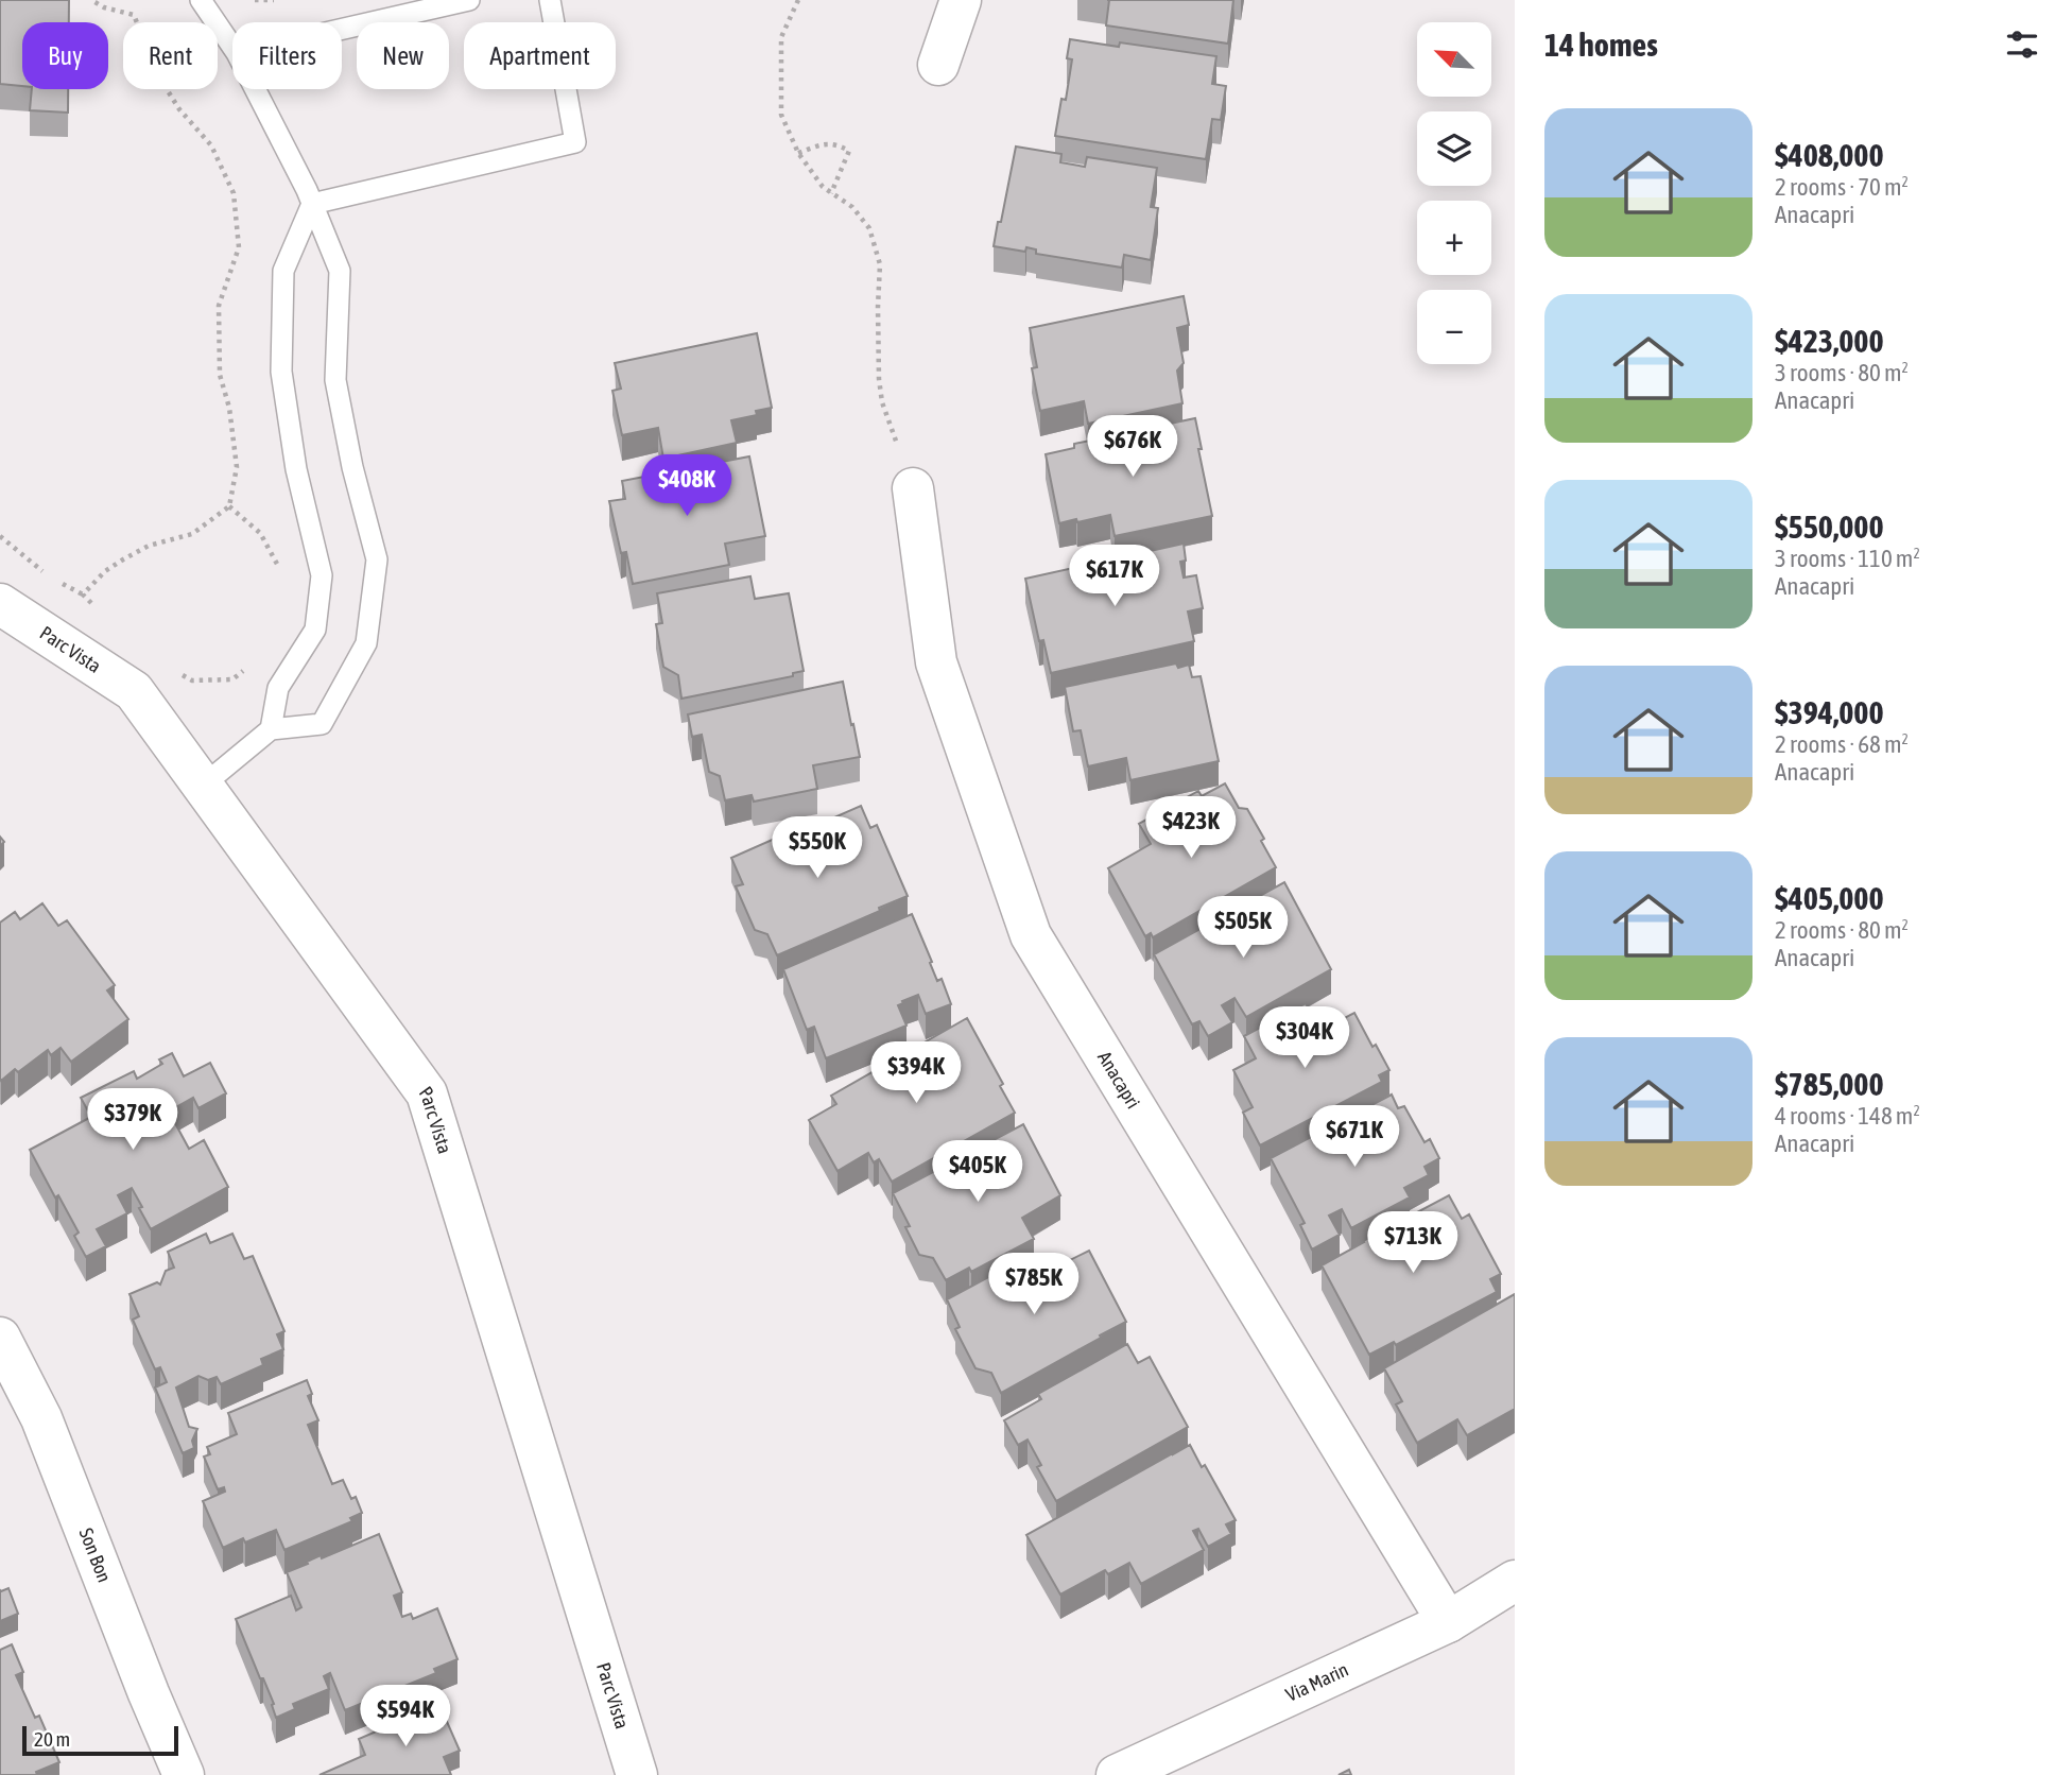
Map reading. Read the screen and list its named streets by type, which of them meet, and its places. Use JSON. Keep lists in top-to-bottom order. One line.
{"streets":{"street":["Parc Vista","Anacapri","Son Bon","Via Marin"]},"crossings":[["Anacapri","Via Marin"]],"scale_bar":"20 m","north":"top left","page":{"heading":"14 homes","map_buttons":["+","−"],"chip":["Buy","Rent","Filters","New","Apartment"],"list":[{"name":"$408,000","note":"2 rooms · 70 m² · Anacapri"},{"name":"$423,000","note":"3 rooms · 80 m² · Anacapri"},{"name":"$550,000","note":"3 rooms · 110 m² · Anacapri"},{"name":"$394,000","note":"2 rooms · 68 m² · Anacapri"},{"name":"$405,000","note":"2 rooms · 80 m² · Anacapri"},{"name":"$785,000","note":"4 rooms · 148 m² · Anacapri"}],"price":["$676K","$408K","$617K","$423K","$550K","$505K","$304K","$394K","$379K","$671K","$405K","$713K","$785K","$594K"],"scale":"20 m"}}
